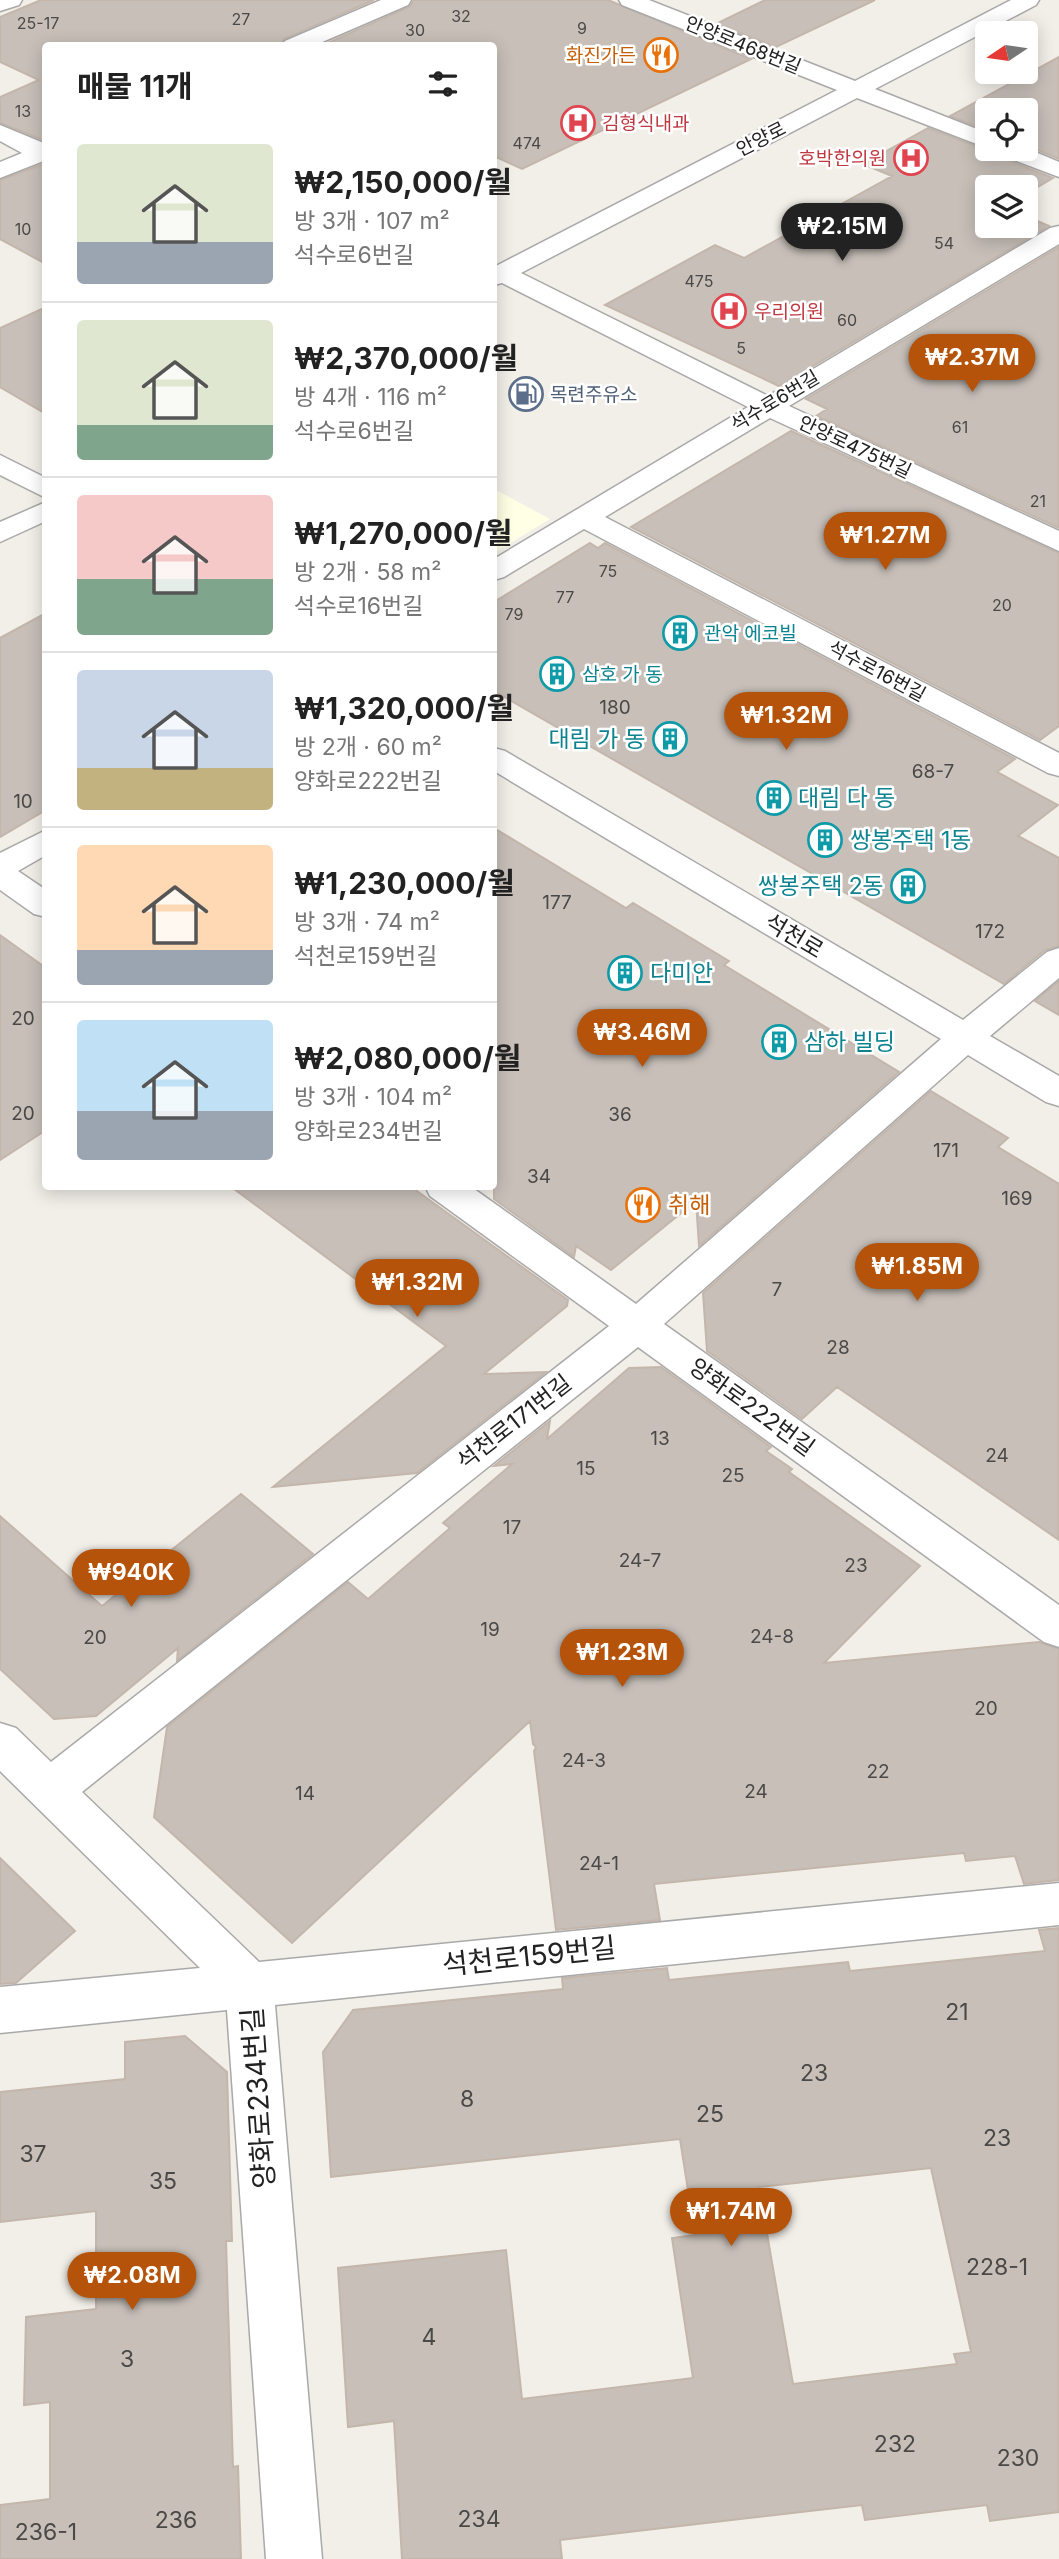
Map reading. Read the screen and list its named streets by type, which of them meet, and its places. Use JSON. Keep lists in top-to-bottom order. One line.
{"streets":{"street":["안양로468번길","안양로","석수로6번길","안양로475번길","석수로16번길","석천로","양화로222번길","석천로171번길","석천로159번길","양화로234번길"]},"crossings":[["안양로468번길","안양로"],["안양로","안양로475번길"],["석수로6번길","안양로475번길"],["석수로6번길","석수로16번길"],["석천로","석천로171번길"],["양화로222번길","석천로171번길"],["석천로171번길","양화로234번길"],["석천로159번길","양화로234번길"]],"places":{"restaurant":["화진가든","취해"],"hospital":["김형식내과","호박한의원","우리의원"],"fuel station":["목련주유소"],"building":["관악 에코빌","삼호 가 동","대림 가 동","대림 다 동","쌍봉주택 1동","쌍봉주택 2동","다미안","삼하 빌딩"]},"house_numbers":["32","27","25-17","9","30","13","474","10","54","475","60","5","61","21","75","77","20","79","180","68-7","10","177","172","20","20","36","171","34","169","7","28","13","24","15","25","17","24-7","23","19","24-8","20","20","24-3","22","24","14","24-1","21","23","8","25","23","37","35","228-1","4","3","232","230","234","236","236-1"],"north":"left","page":{"heading":"매물 11개","list":[{"name":"₩2,150,000/월","note":"방 3개 · 107 m² · 석수로6번길"},{"name":"₩2,370,000/월","note":"방 4개 · 116 m² · 석수로6번길"},{"name":"₩1,270,000/월","note":"방 2개 · 58 m² · 석수로16번길"},{"name":"₩1,320,000/월","note":"방 2개 · 60 m² · 양화로222번길"},{"name":"₩1,230,000/월","note":"방 3개 · 74 m² · 석천로159번길"},{"name":"₩2,080,000/월","note":"방 3개 · 104 m² · 양화로234번길"}],"price":["₩2.15M","₩2.37M","₩1.27M","₩1.32M","₩3.46M","₩1.85M","₩1.32M","₩940K","₩1.23M","₩1.74M","₩2.08M"]}}
